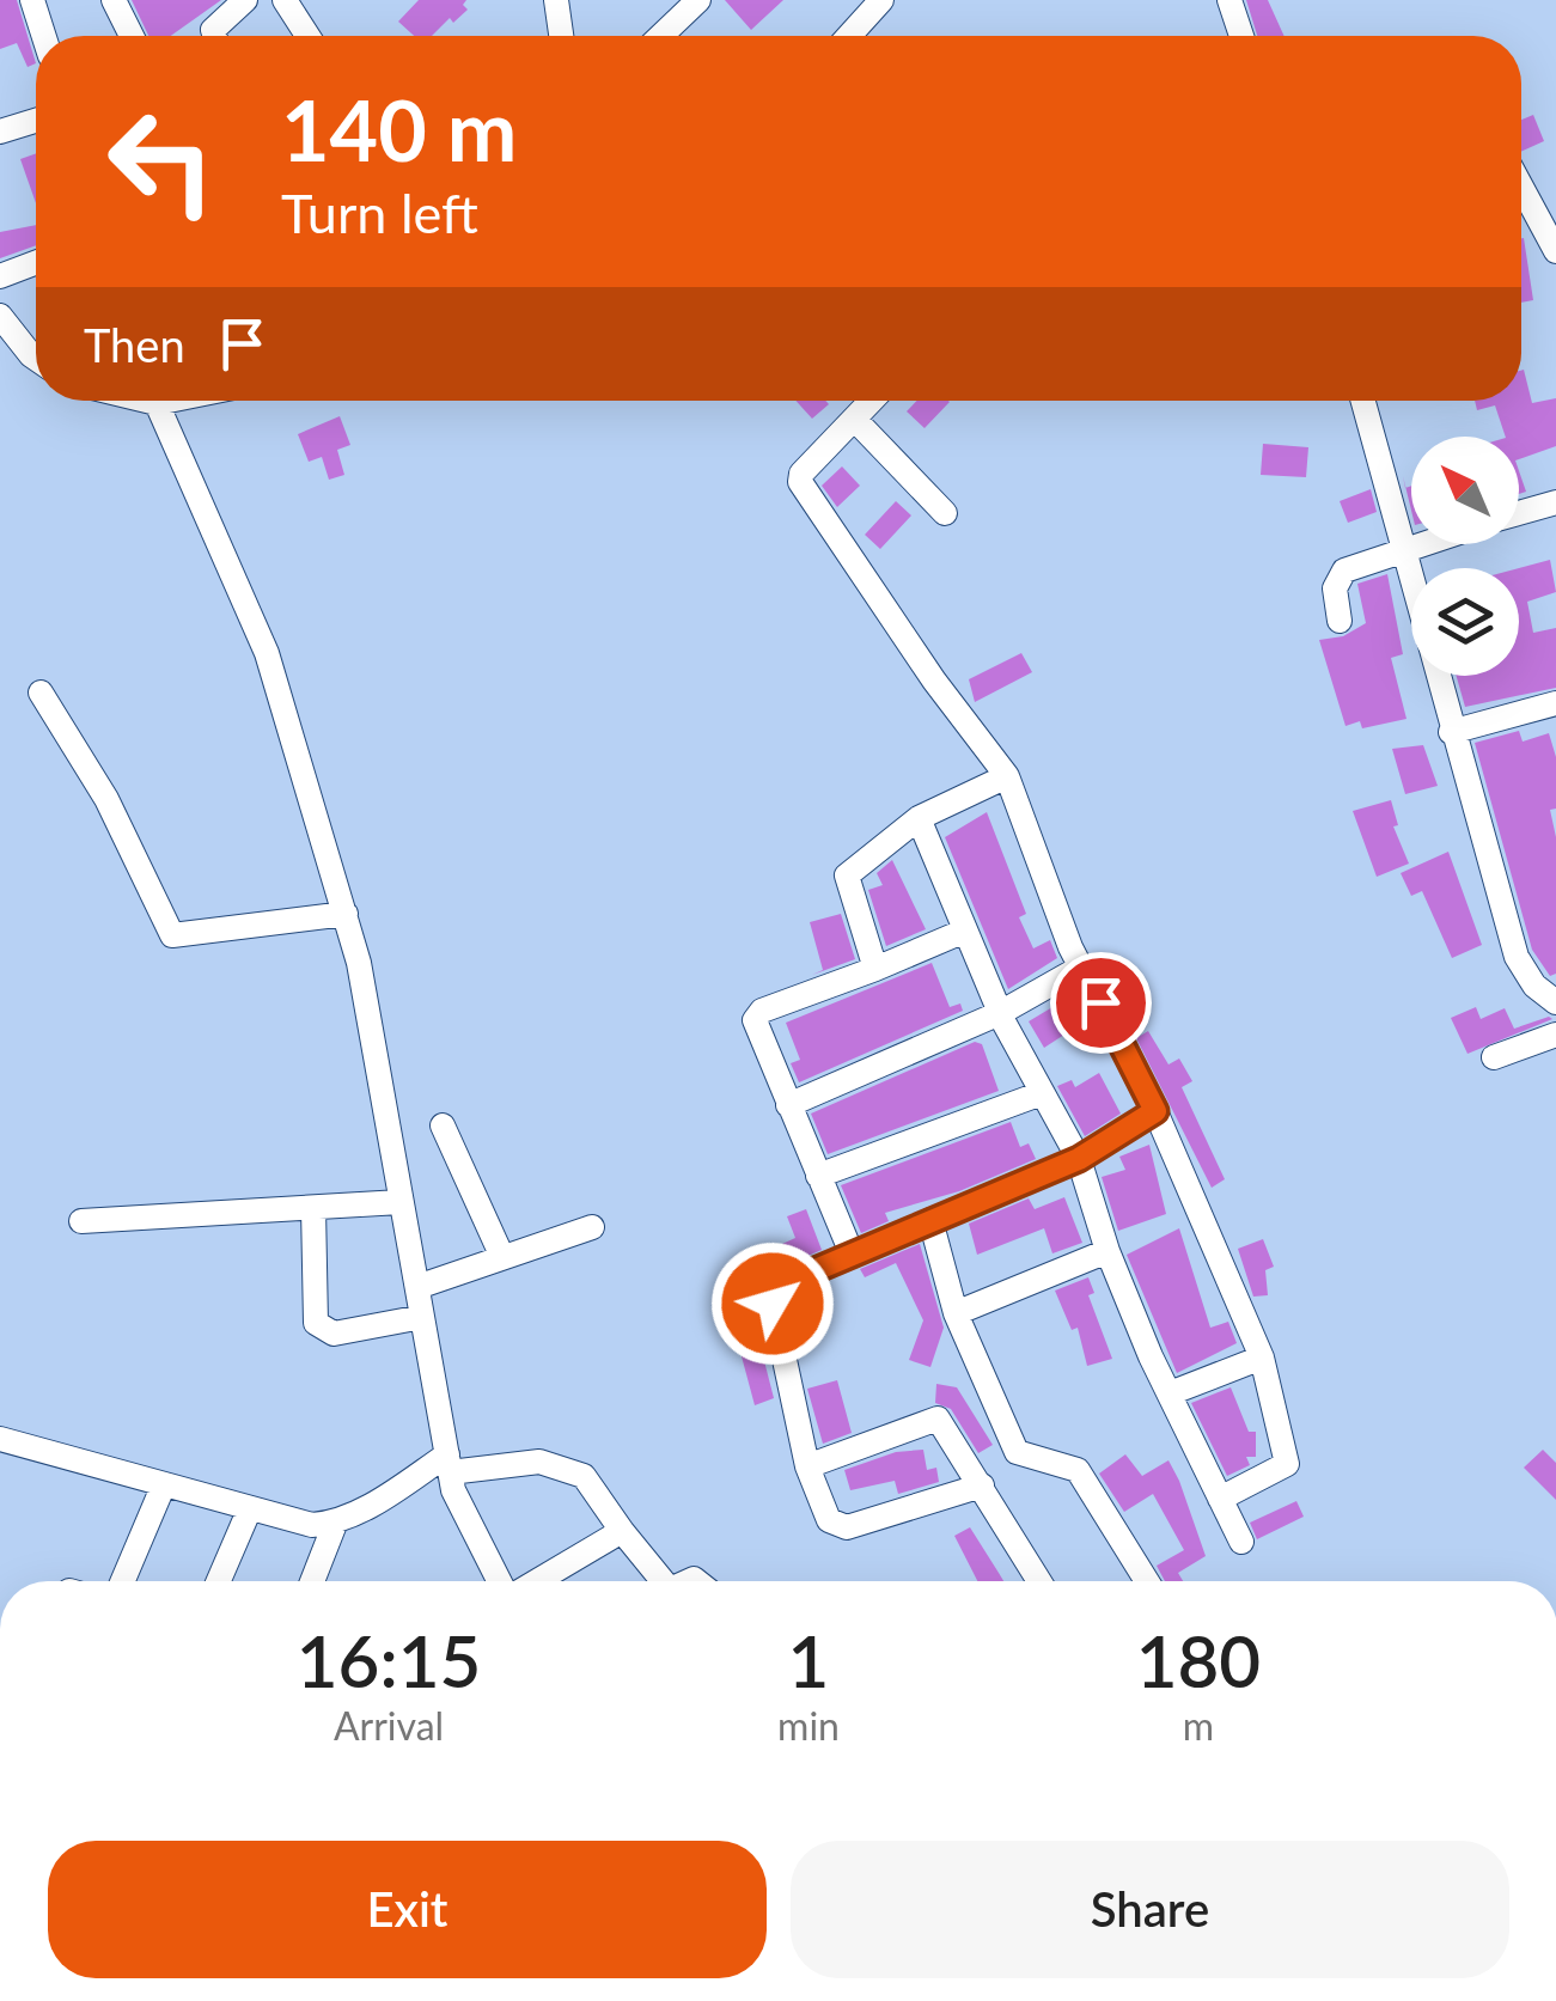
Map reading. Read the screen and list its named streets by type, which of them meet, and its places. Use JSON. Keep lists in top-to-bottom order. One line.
{"north":"top left","page":{"turn":["140 m","Turn left"],"then":"Then","eta":["16:15","Arrival","1","min","180","m"],"buttons":["Exit","Share"]}}
